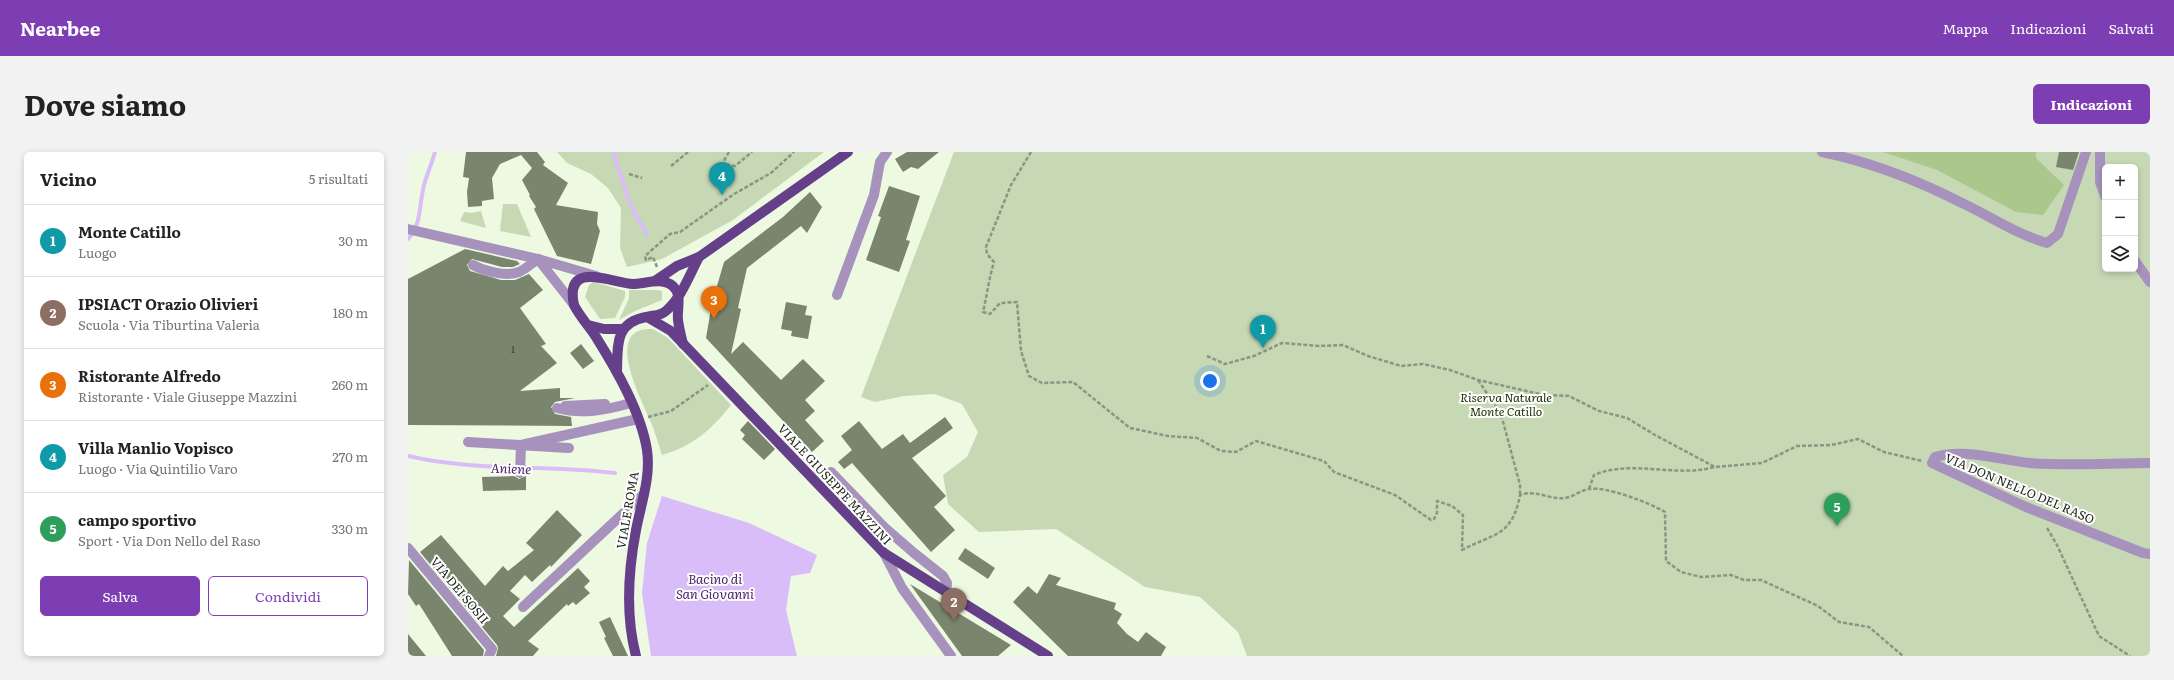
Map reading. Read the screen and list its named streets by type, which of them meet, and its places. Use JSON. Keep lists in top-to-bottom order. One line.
{"streets":{"main road":["VIALE GIUSEPPE MAZZINI","VIALE ROMA"],"street":["VIA DON NELLO DEL RASO","VIA DEI SOSII"]},"water":["Aniene","Bacino di San Giovanni"],"parks":["Riserva Naturale Monte Catillo"],"house_numbers":["1"],"page":{"header":"Nearbee","nav":["Mappa","Indicazioni","Salvati"],"title":"Dove siamo","buttons":["Indicazioni",["Salva","Condividi"]],"heading":["Vicino","5 risultati"],"pins":["4","3","1","5","2"],"map_buttons":["+","−"],"list":[{"mark":"1","name":"Monte Catillo","note":"Luogo","value":"30 m"},{"mark":"2","name":"IPSIACT Orazio Olivieri","note":"Scuola · Via Tiburtina Valeria","value":"180 m"},{"mark":"3","name":"Ristorante Alfredo","note":"Ristorante · Viale Giuseppe Mazzini","value":"260 m"},{"mark":"4","name":"Villa Manlio Vopisco","note":"Luogo · Via Quintilio Varo","value":"270 m"},{"mark":"5","name":"campo sportivo","note":"Sport · Via Don Nello del Raso","value":"330 m"}]}}
